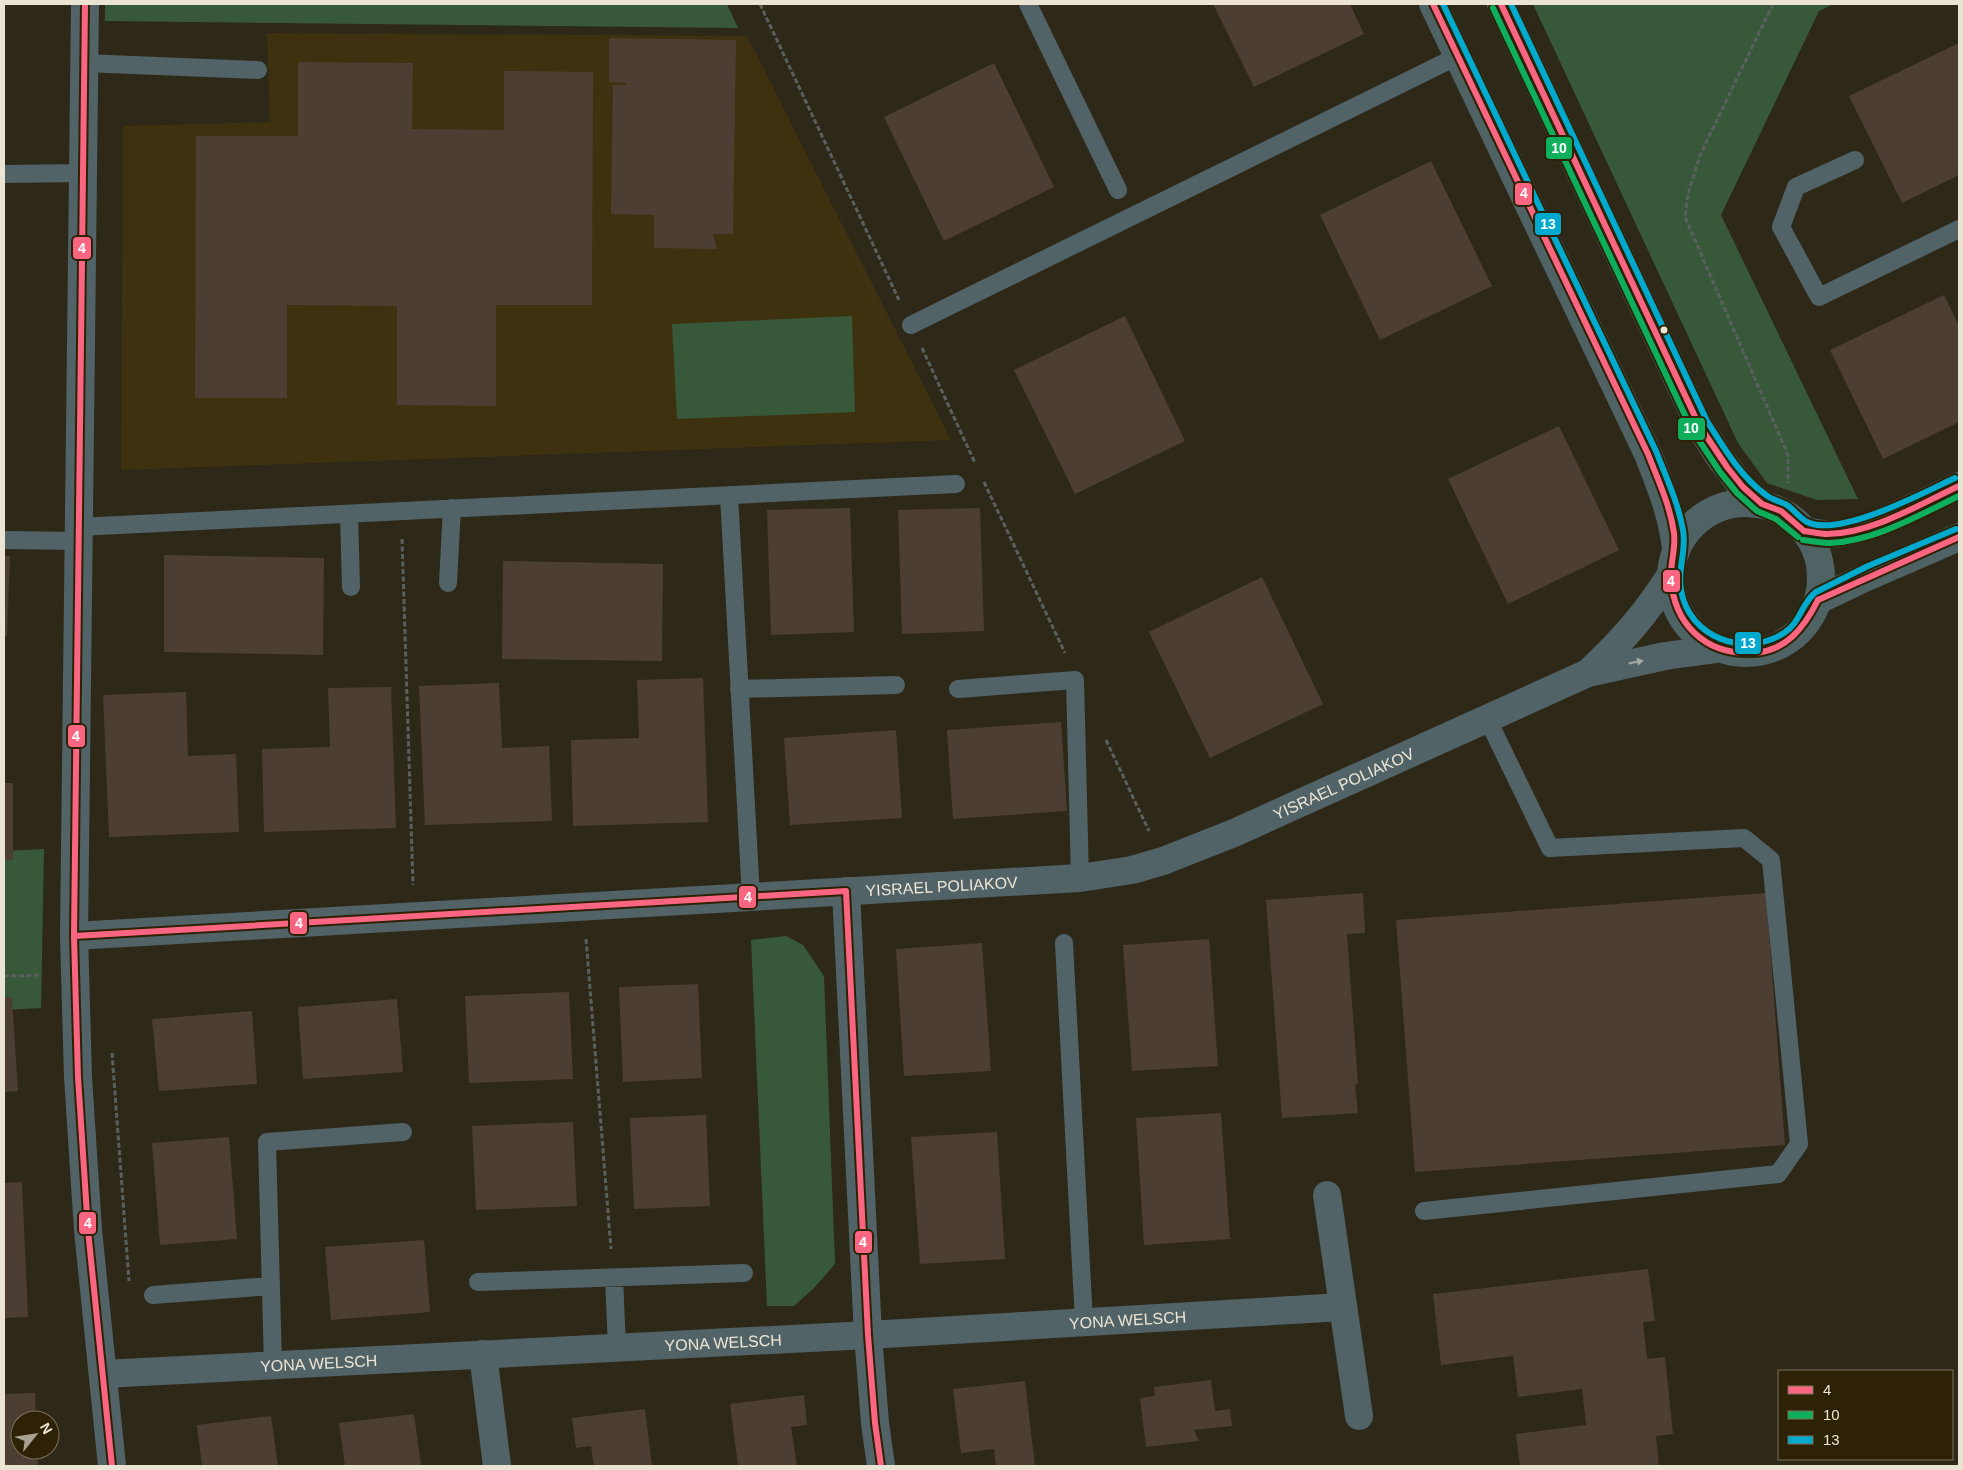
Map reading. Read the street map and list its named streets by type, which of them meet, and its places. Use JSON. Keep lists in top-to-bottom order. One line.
{"streets":{"street":["YISRAEL POLIAKOV","YONA WELSCH"]},"lines":["transit line 4","transit line 13","transit line 10"],"legend":["4","10","13"],"north":"top right"}
